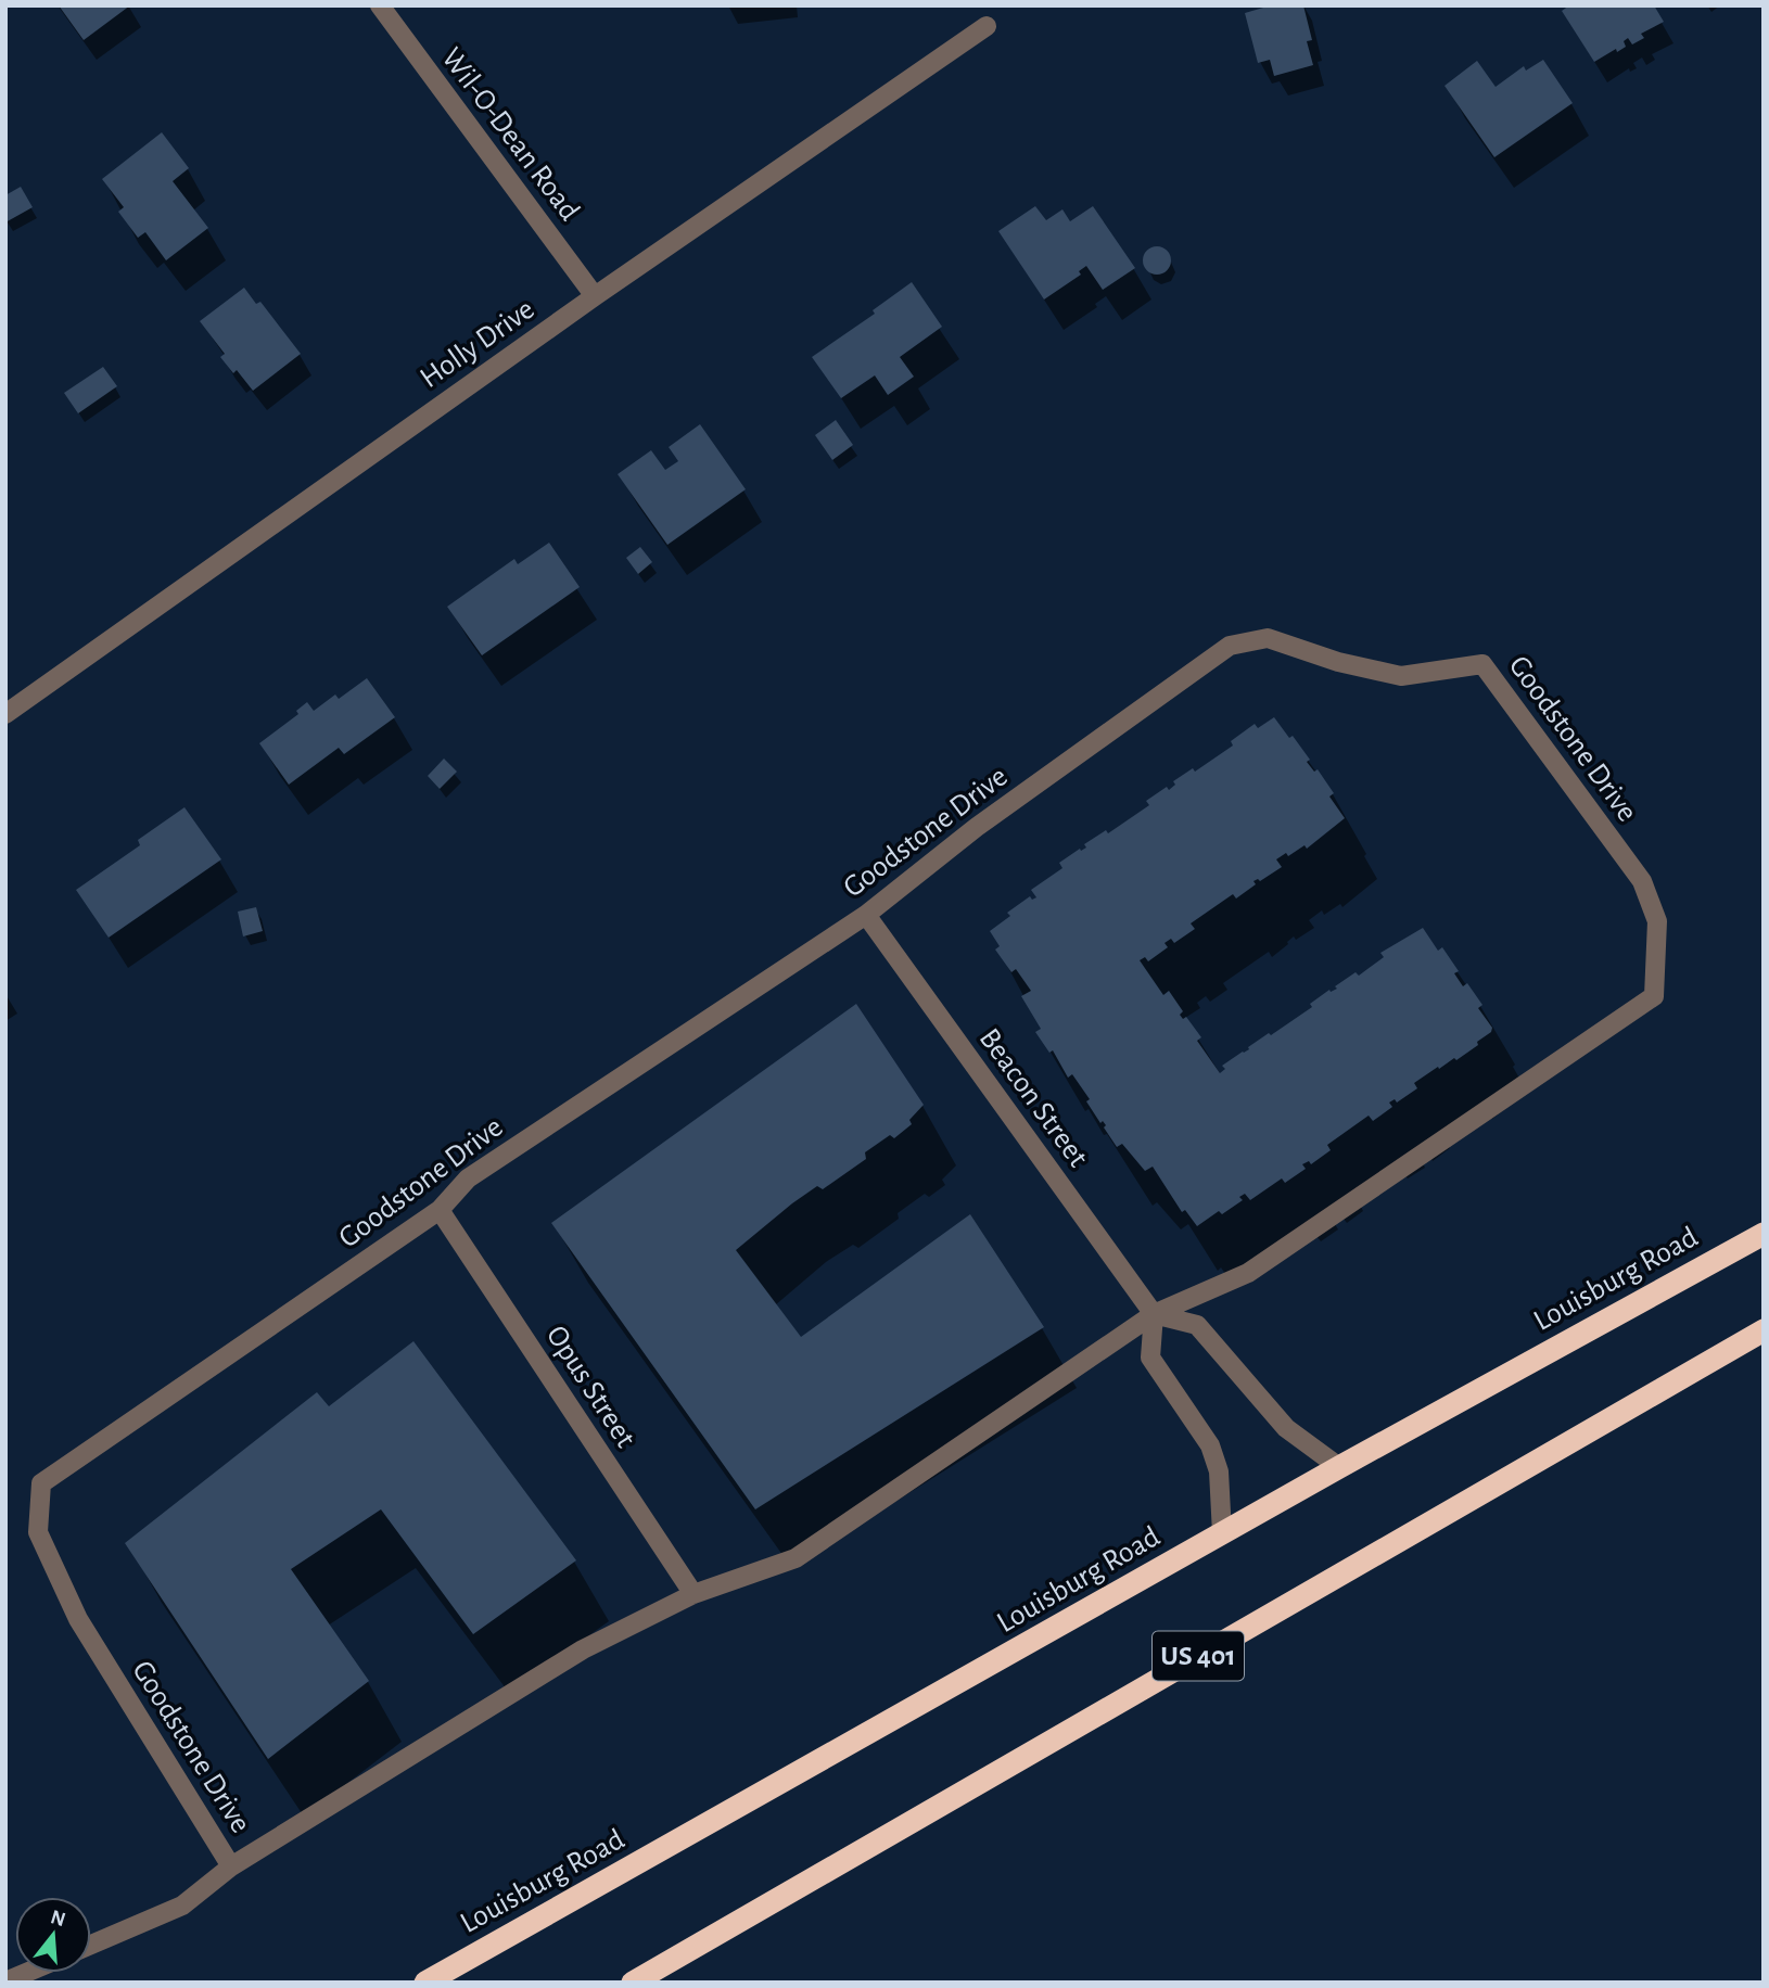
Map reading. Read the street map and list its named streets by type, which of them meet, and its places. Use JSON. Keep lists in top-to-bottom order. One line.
{"streets":{"highway":["Louisburg Road","US 401"],"street":["Wil-O-Dean Road","Holly Drive","Goodstone Drive","Beacon Street","Opus Street"]},"crossings":[["Wil-O-Dean Road","Holly Drive"],["Goodstone Drive","Beacon Street"],["Goodstone Drive","Opus Street"]],"north":"top"}
